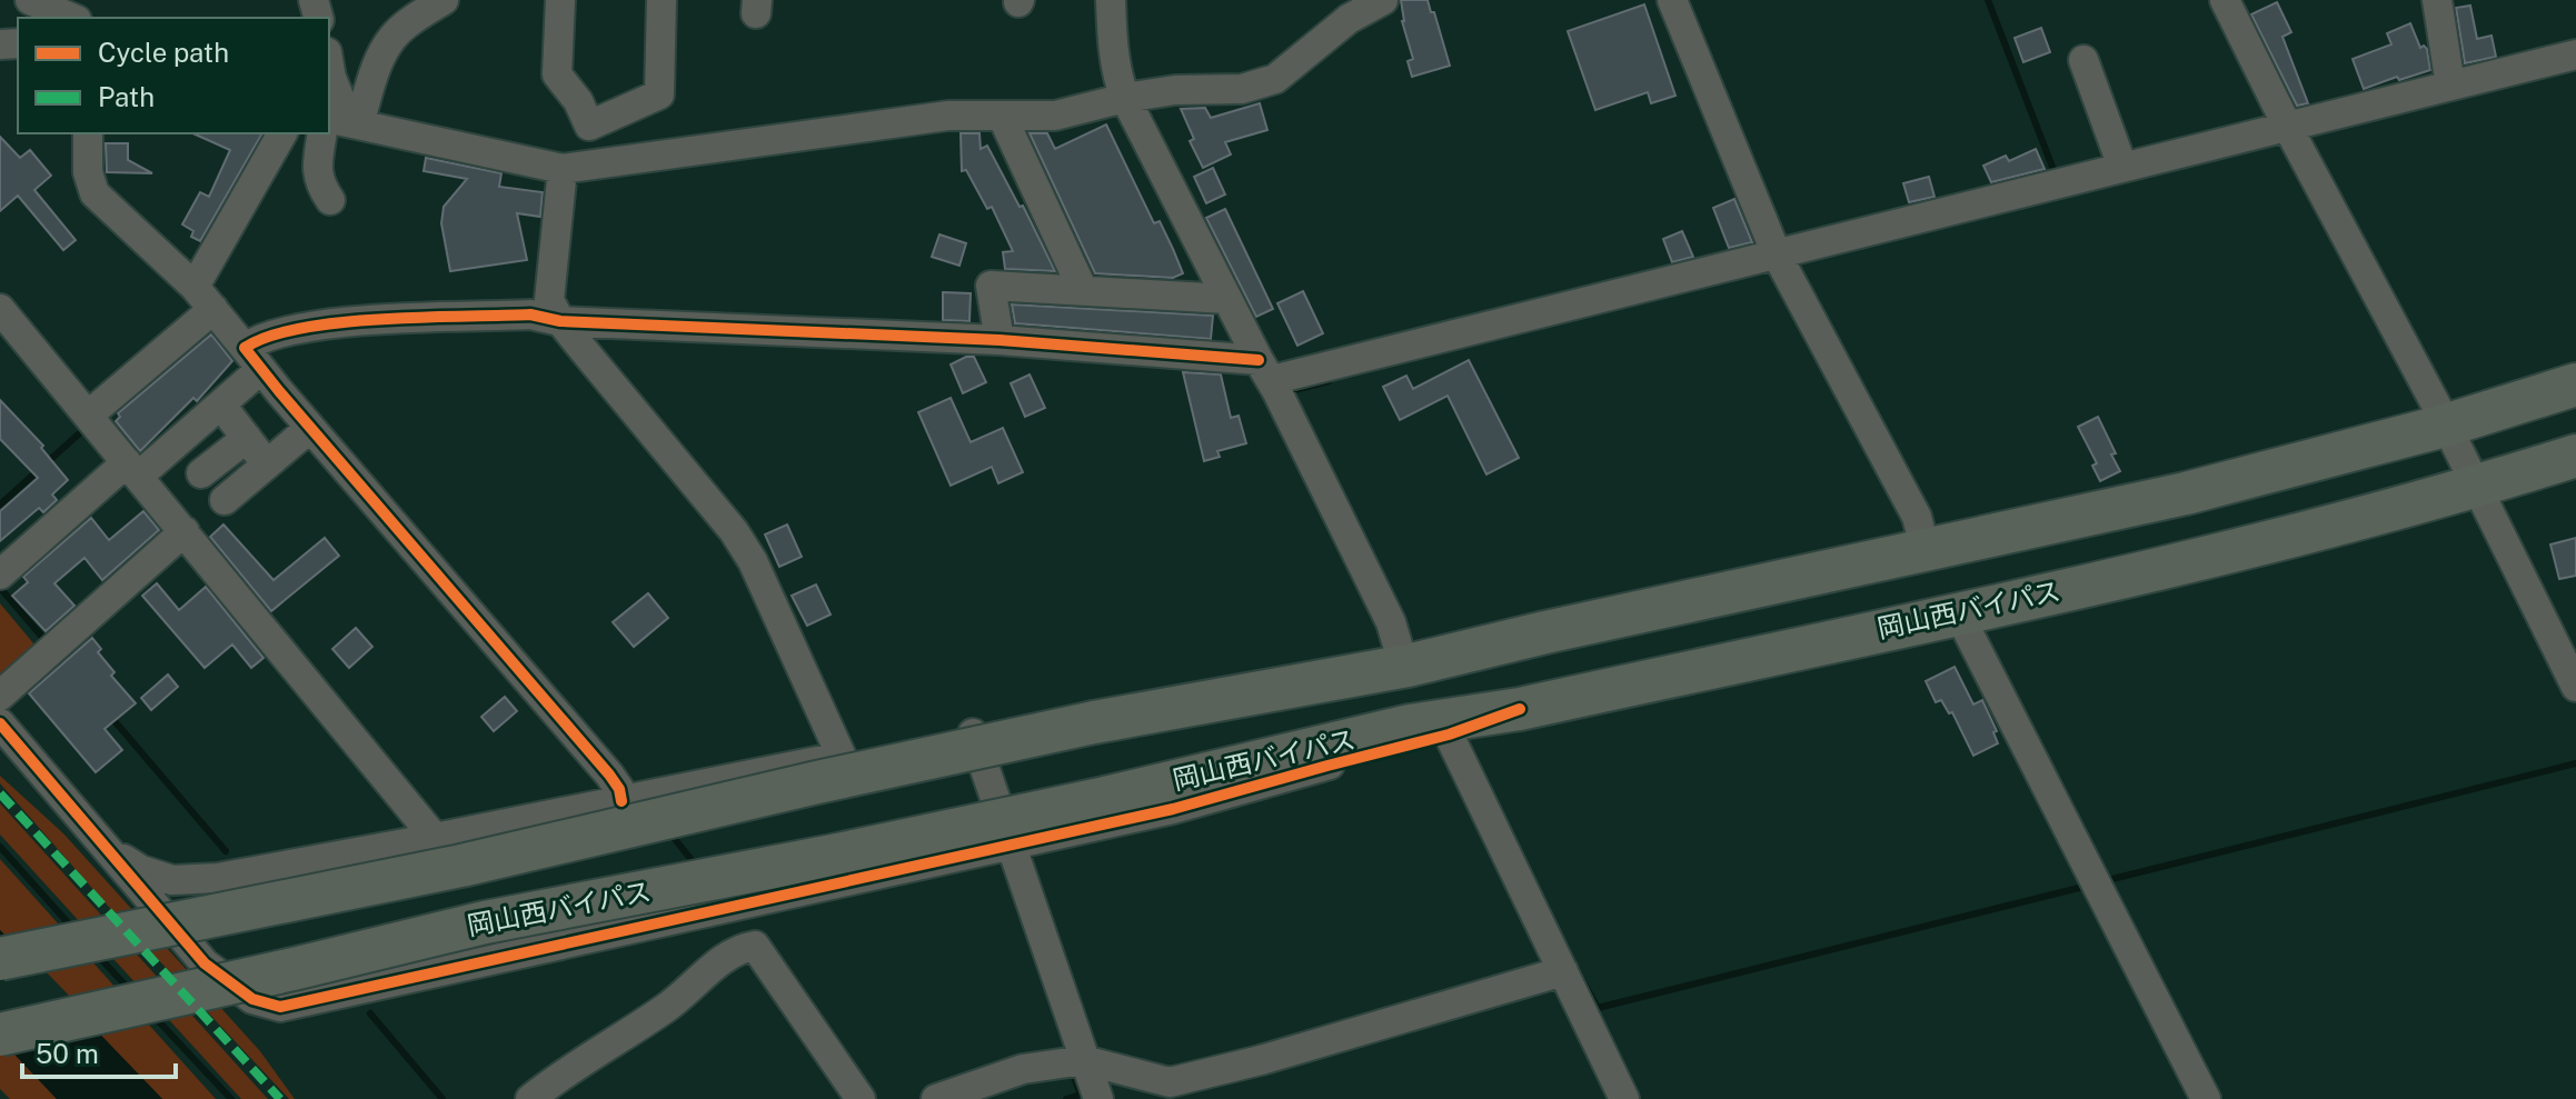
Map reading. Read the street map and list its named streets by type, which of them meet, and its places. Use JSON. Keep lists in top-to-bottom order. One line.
{"streets":{"highway":["岡山西バイパス"]},"legend":["Cycle path","Path"],"scale_bar":"50 m"}
